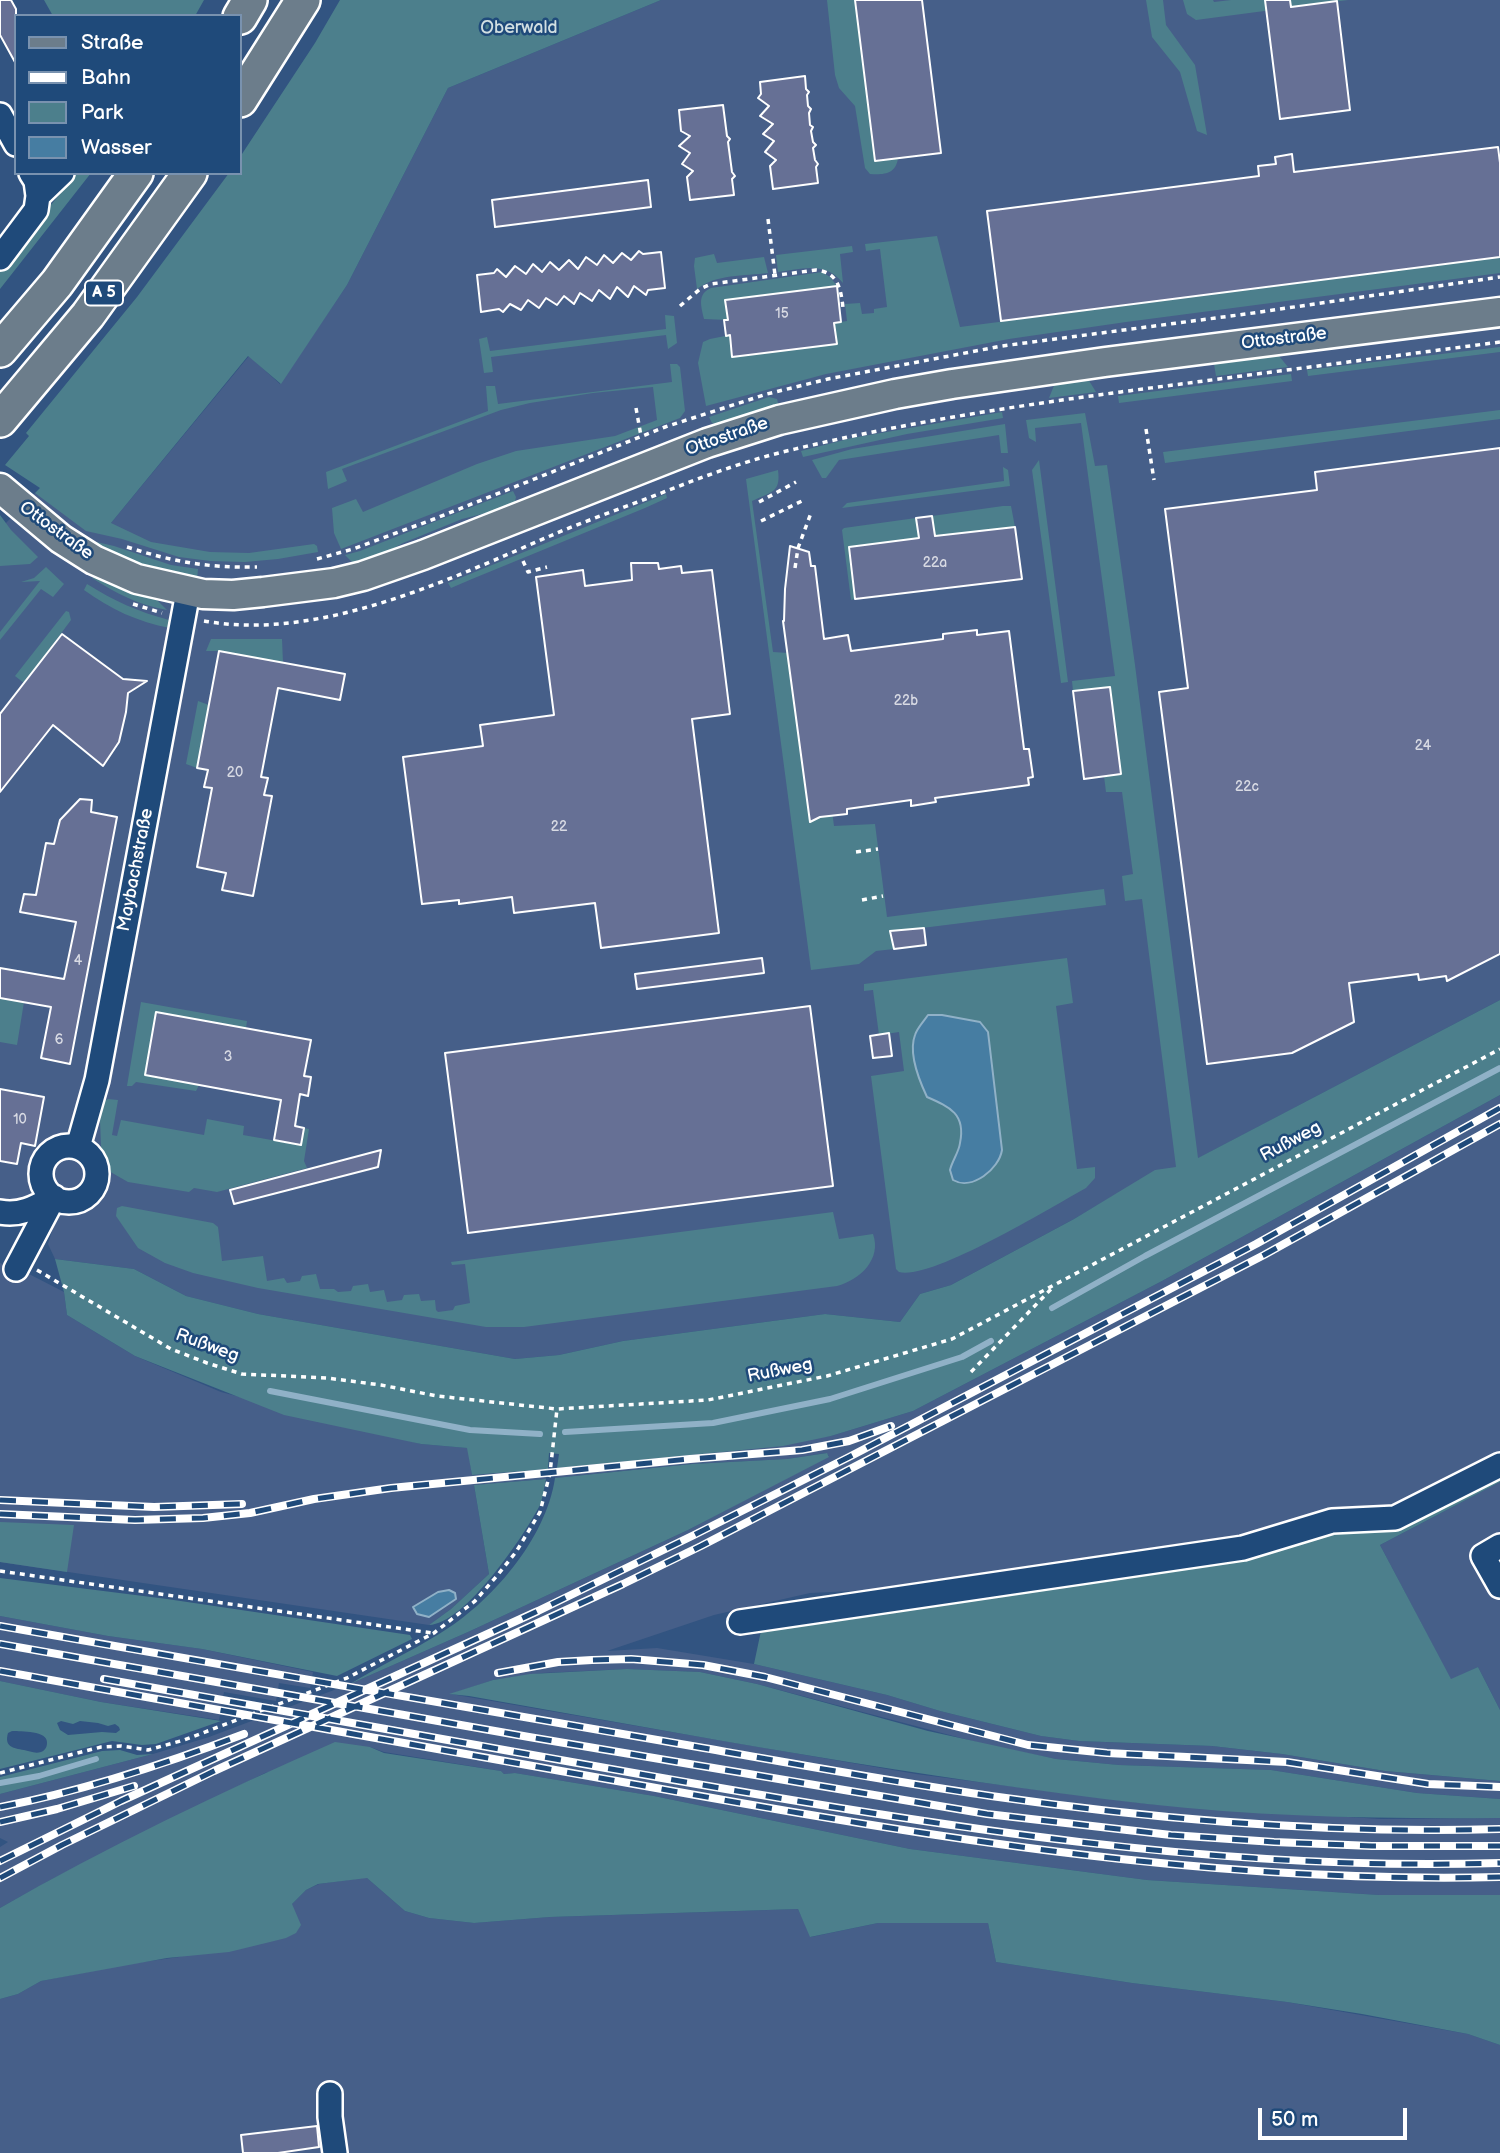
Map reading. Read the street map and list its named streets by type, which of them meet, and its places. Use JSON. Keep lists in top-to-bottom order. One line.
{"streets":{"highway":["A 5"],"main road":["Ottostraße"],"street":["Maybachstraße"],"path":["Rußweg"]},"crossings":[["Ottostraße","Maybachstraße"]],"parks":["Oberwald"],"house_numbers":["15","22a","22b","24","20","22c","22","4","6","3","10"],"legend":["Straße","Bahn","Park","Wasser"],"scale_bar":"50 m"}
